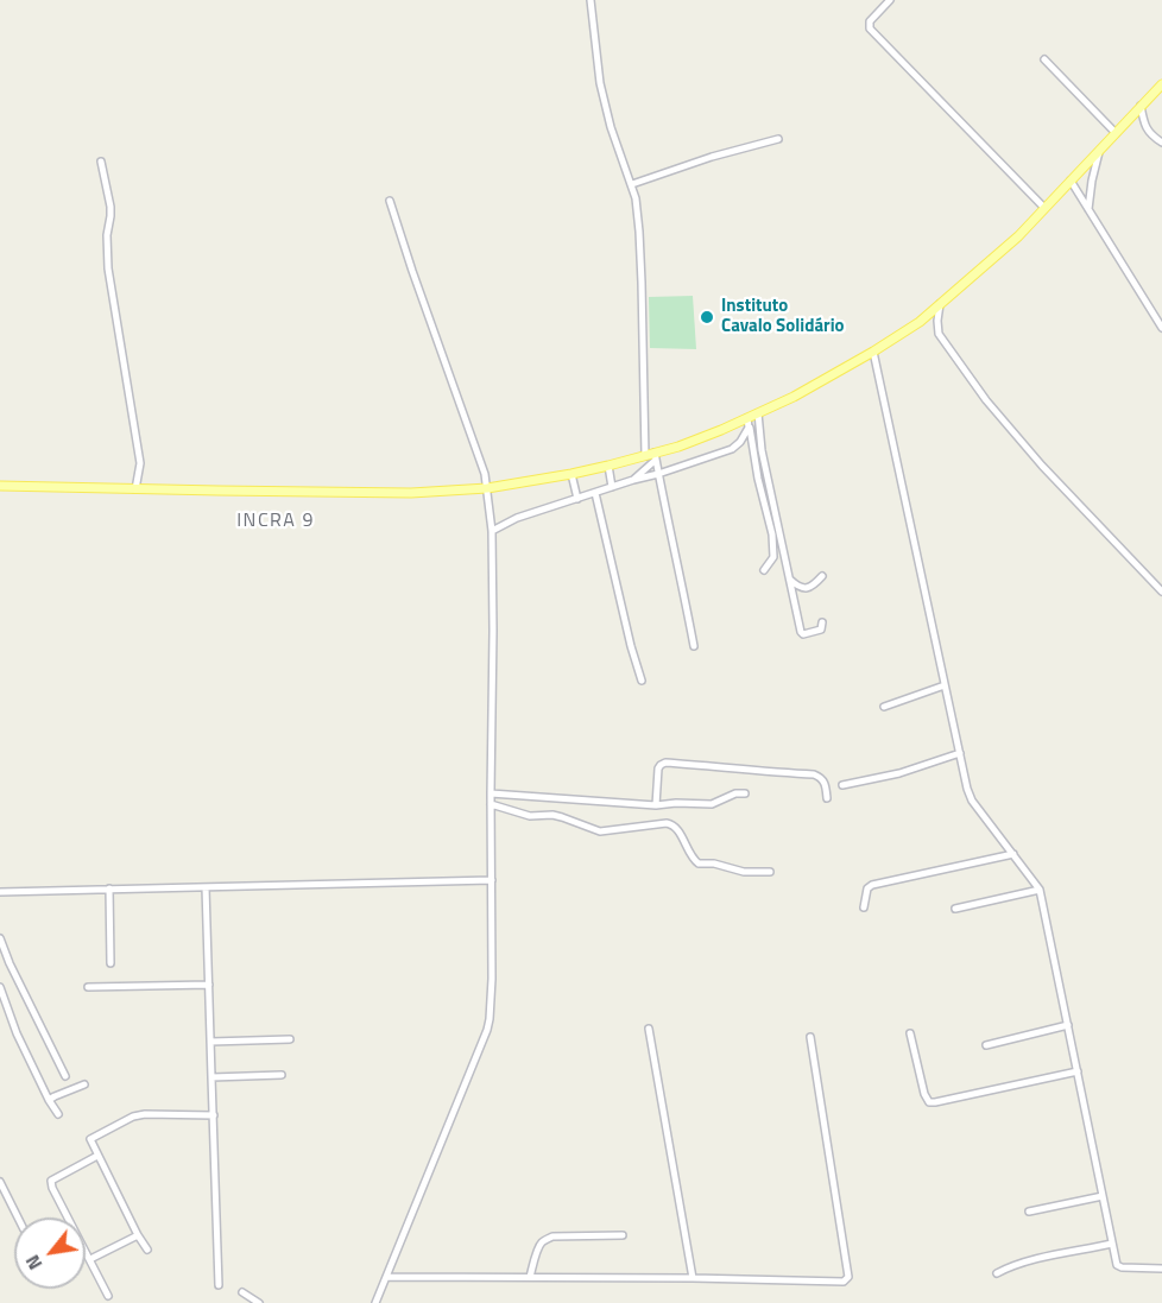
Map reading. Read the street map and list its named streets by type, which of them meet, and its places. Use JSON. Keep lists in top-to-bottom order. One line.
{"districts":["INCRA 9"],"places":["Instituto Cavalo Solidário"],"north":"bottom left"}
